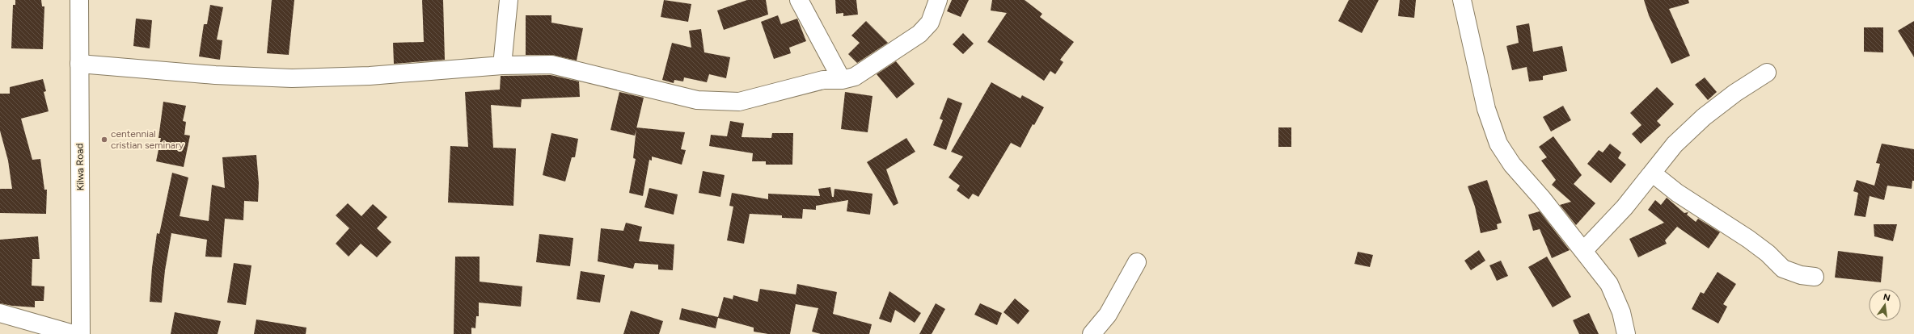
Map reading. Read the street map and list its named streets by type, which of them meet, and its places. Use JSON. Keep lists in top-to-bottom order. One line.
{"streets":{"main road":["Kilwa Road"]},"places":["centennial cristian seminary"],"north":"top"}
